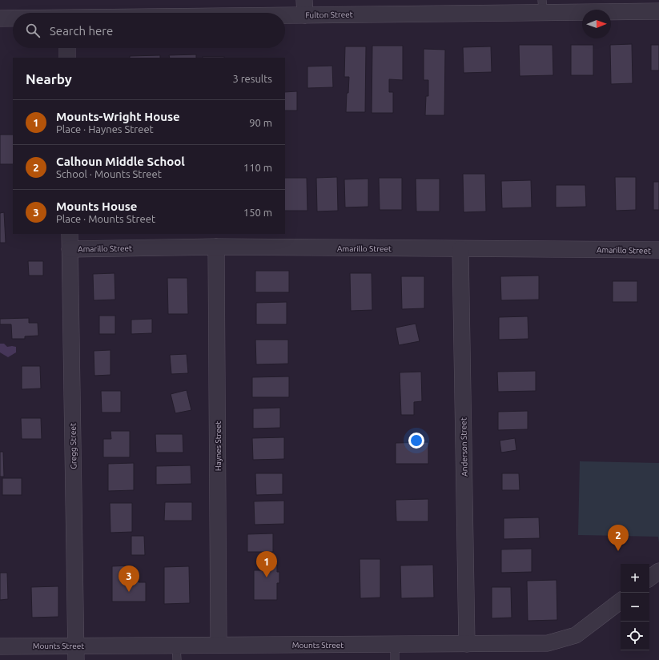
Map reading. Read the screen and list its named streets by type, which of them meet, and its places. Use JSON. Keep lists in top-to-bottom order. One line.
{"streets":{"street":["Fulton Street","Amarillo Street","Gregg Street","Haynes Street","Anderson Street","Mounts Street"]},"crossings":[["Amarillo Street","Gregg Street"],["Amarillo Street","Haynes Street"],["Amarillo Street","Anderson Street"],["Gregg Street","Mounts Street"],["Haynes Street","Mounts Street"],["Anderson Street","Mounts Street"]],"north":"right","page":{"search":"Search here","heading":["Nearby","3 results"],"list":[{"mark":"1","name":"Mounts-Wright House","note":"Place · Haynes Street","value":"90 m"},{"mark":"2","name":"Calhoun Middle School","note":"School · Mounts Street","value":"110 m"},{"mark":"3","name":"Mounts House","note":"Place · Mounts Street","value":"150 m"}],"pins":["2","1","3"],"map_buttons":["+","−"]}}
